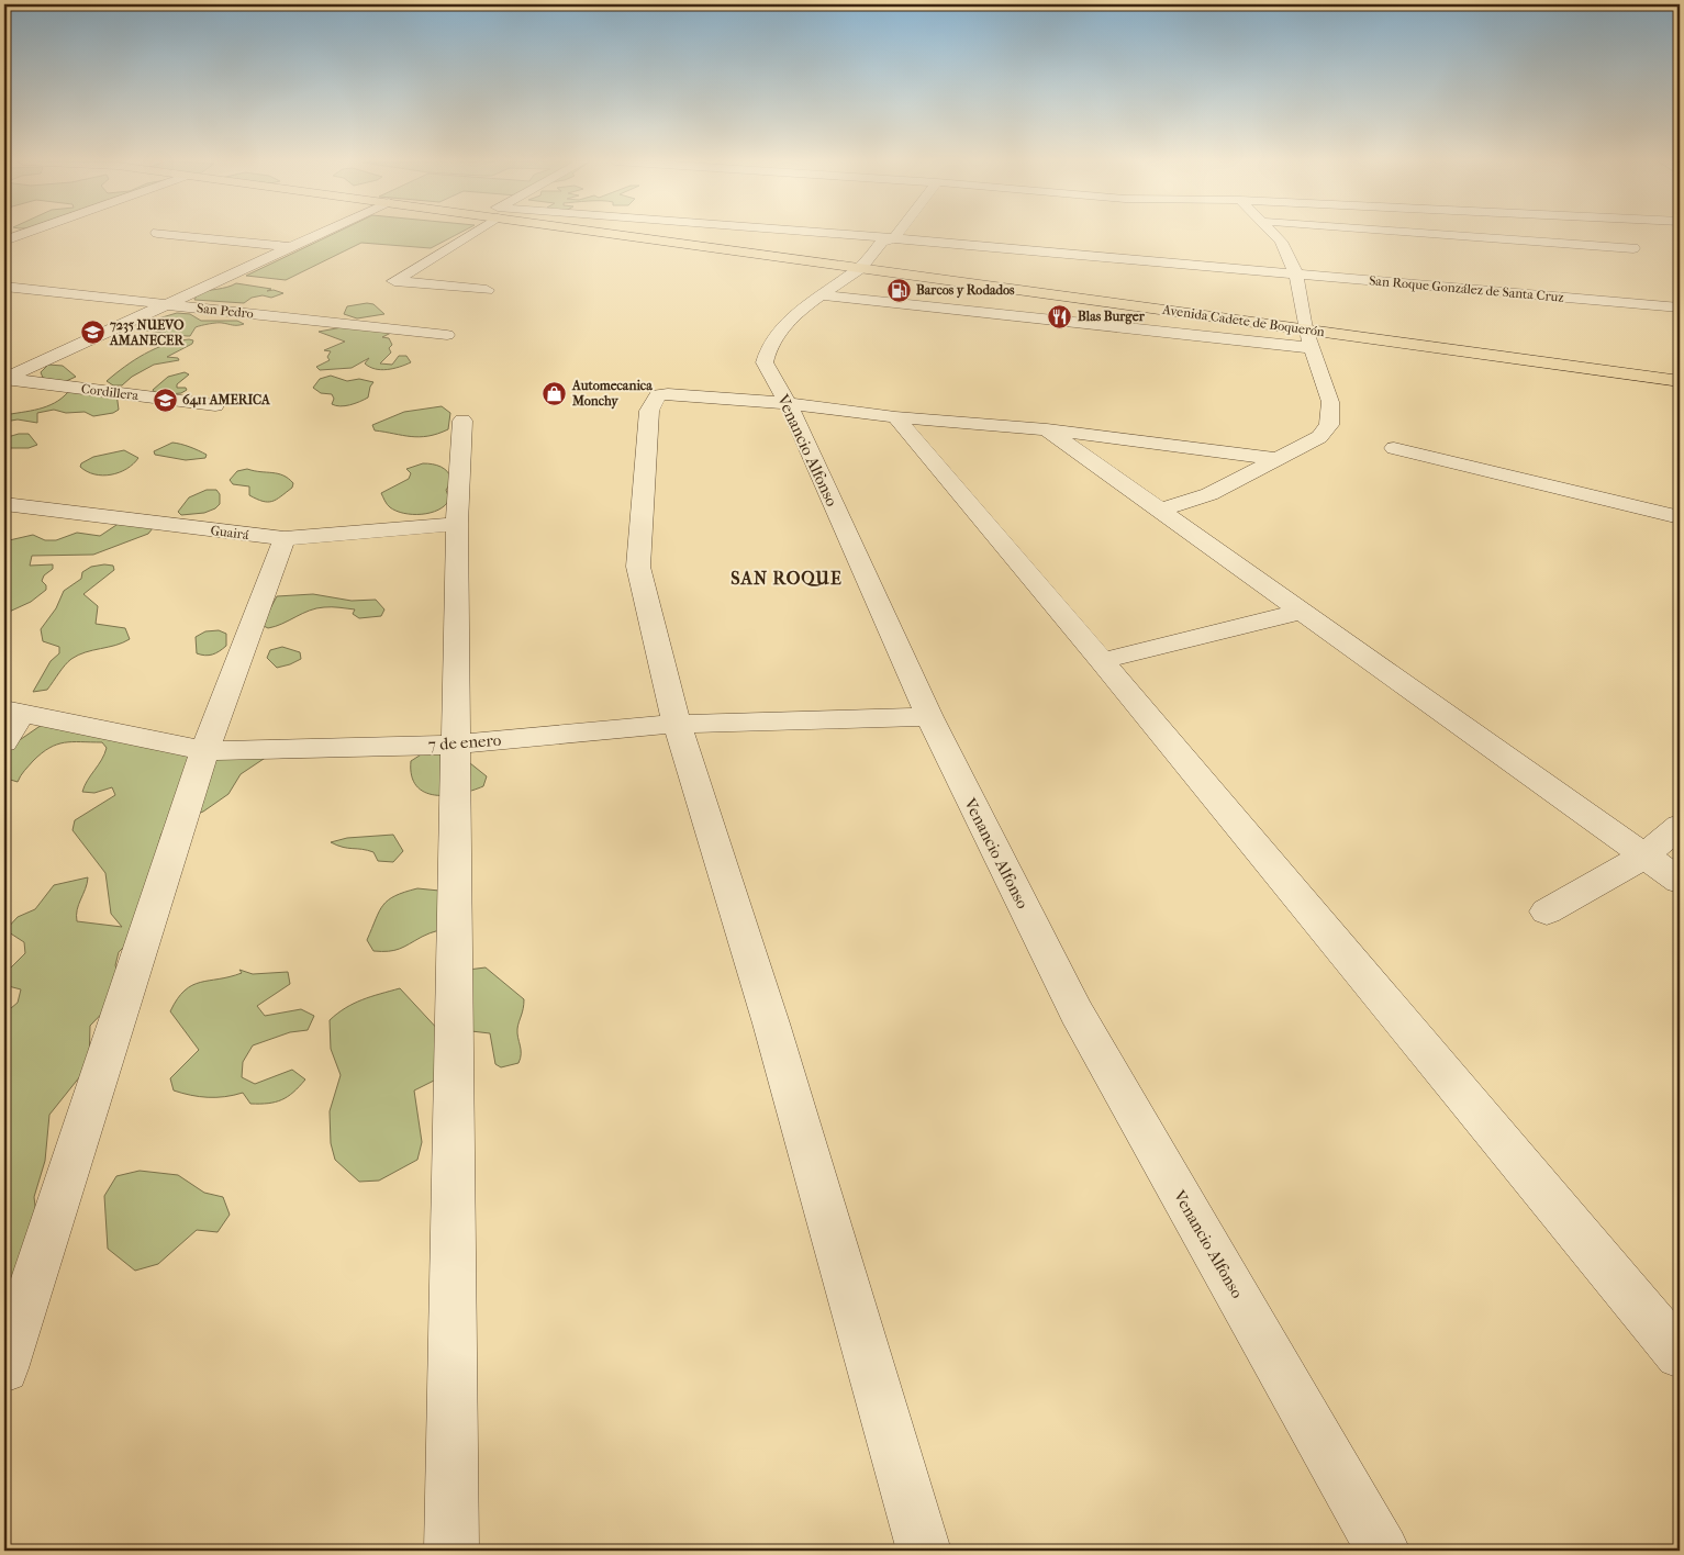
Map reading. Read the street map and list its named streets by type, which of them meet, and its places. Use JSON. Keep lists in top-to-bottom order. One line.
{"streets":{"main road":["Avenida Cadete de Boquerón"],"street":["San Roque González de Santa Cruz","San Pedro","Cordillera","Venancio Alfonso","Guairá","7 de enero"]},"crossings":[["San Roque González de Santa Cruz","Venancio Alfonso"],["Avenida Cadete de Boquerón","Venancio Alfonso"],["Venancio Alfonso","7 de enero"]],"districts":["SAN ROQUE"],"places":{"fuel station":["Barcos y Rodados"],"restaurant":["Blas Burger"],"school or university":["7235 NUEVO AMANECER","6411 AMERICA"],"shop":["Automecanica Monchy"]}}
